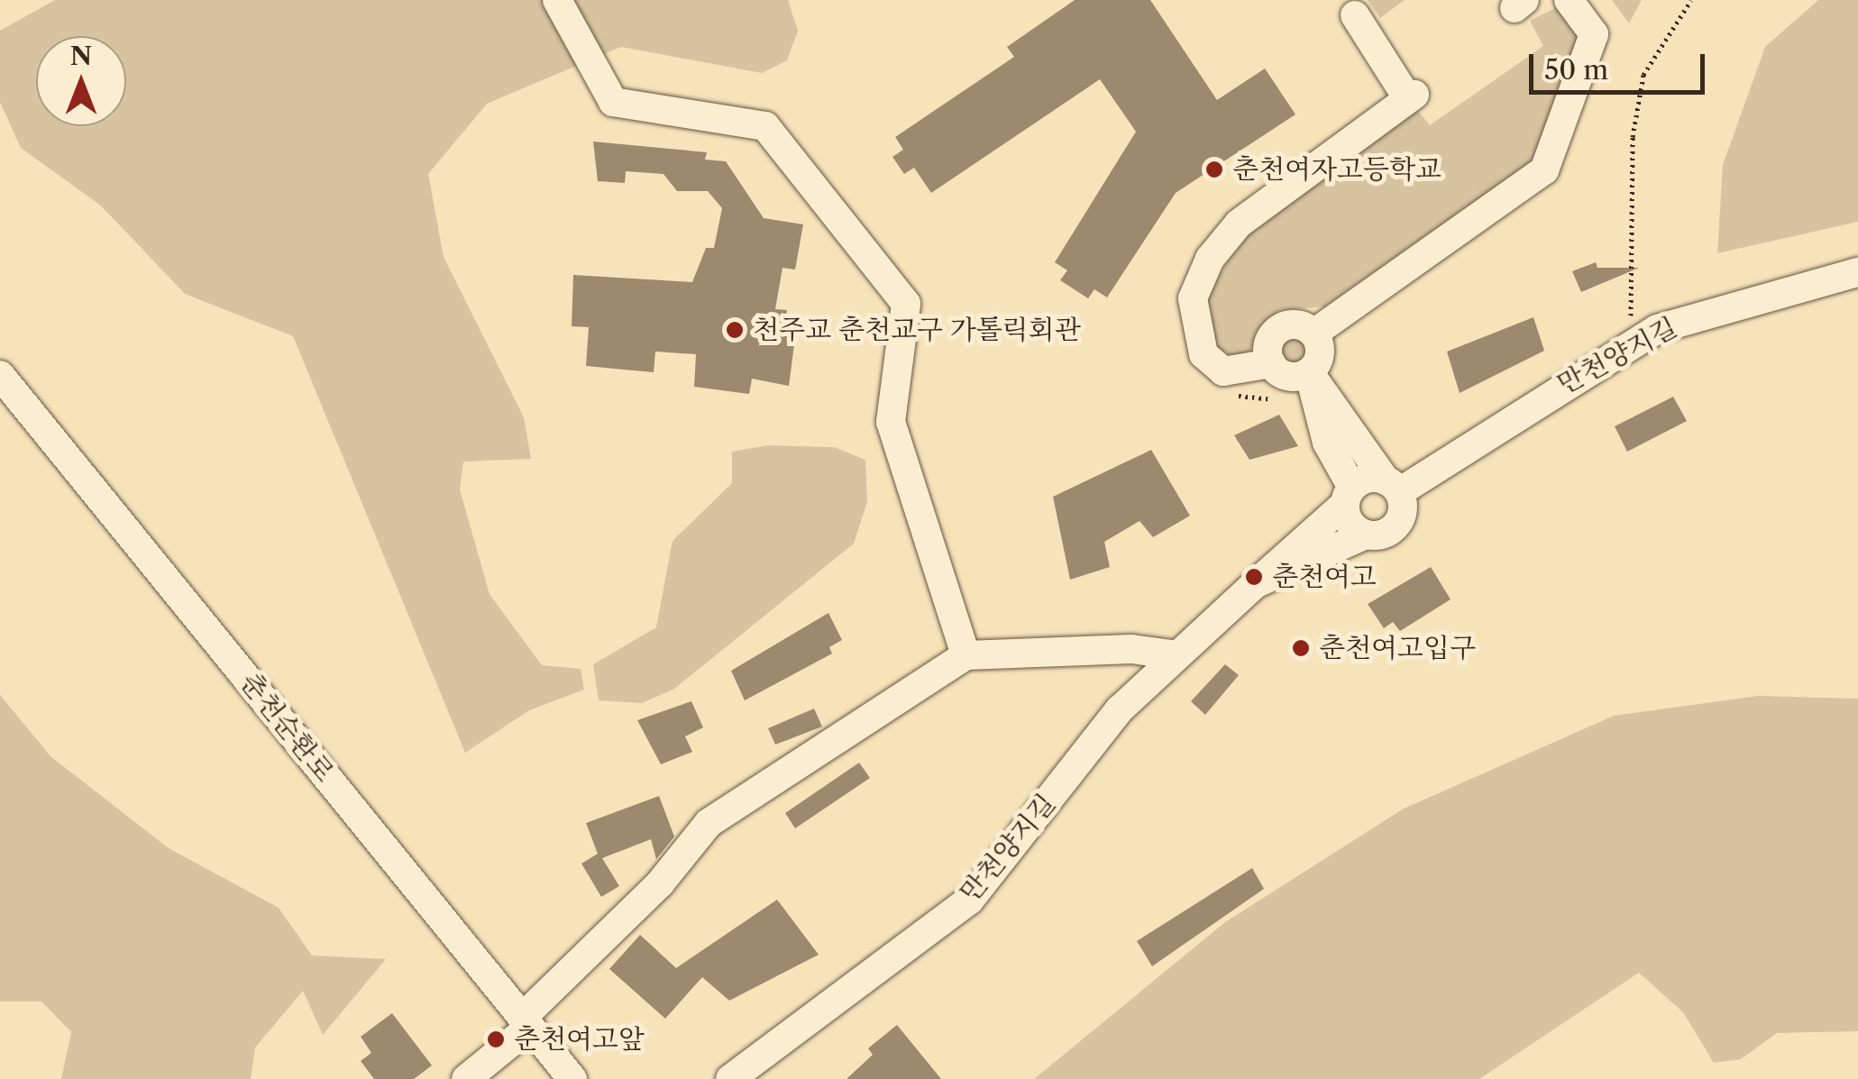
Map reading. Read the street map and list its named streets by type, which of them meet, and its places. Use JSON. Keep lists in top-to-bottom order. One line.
{"streets":{"street":["만천양지길","춘천순환로"]},"places":["춘천여자고등학교","천주교 춘천교구 가톨릭회관","춘천여고","춘천여고입구","춘천여고앞"],"scale_bar":"50 m","north":"top"}
